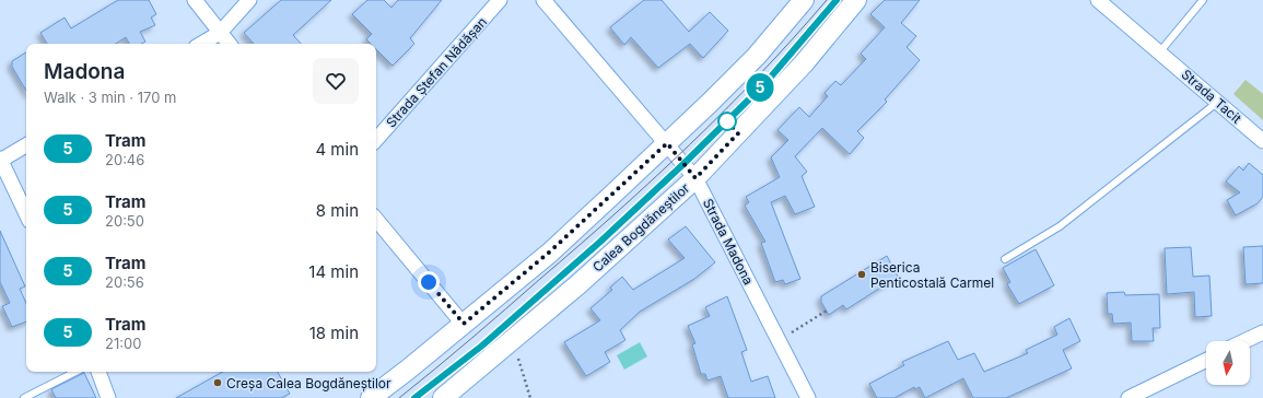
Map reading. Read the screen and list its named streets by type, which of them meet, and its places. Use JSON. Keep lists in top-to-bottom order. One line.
{"streets":{"main road":["Calea Bogdăneștilor"],"street":["Strada Ștefan Nădășan","Strada Tacit","Strada Madona"]},"crossings":[["Calea Bogdăneștilor","Strada Madona"]],"places":["Biserica Penticostală Carmel","Creșa Calea Bogdăneștilor"],"lines":["tram line 5"],"north":"bottom","page":{"on_map":"5","heading":["Madona","Walk · 3 min · 170 m"],"list":[{"mark":"5","name":"Tram","note":"20:46","value":"4 min"},{"mark":"5","name":"Tram","note":"20:50","value":"8 min"},{"mark":"5","name":"Tram","note":"20:56","value":"14 min"},{"mark":"5","name":"Tram","note":"21:00","value":"18 min"}]}}
